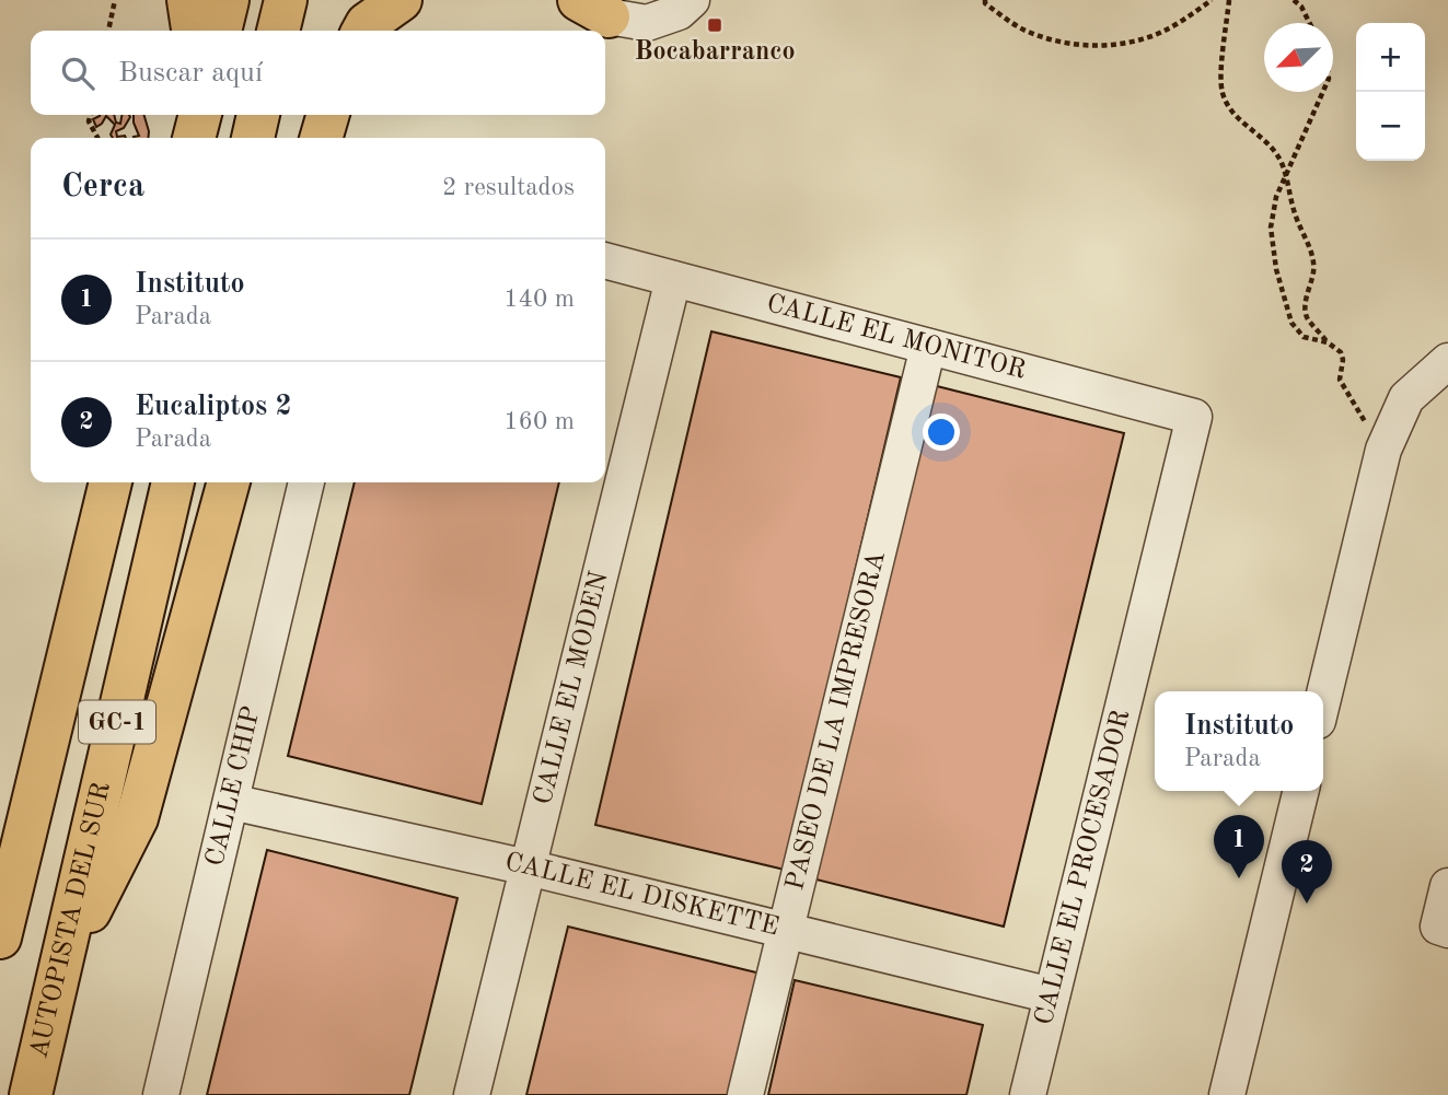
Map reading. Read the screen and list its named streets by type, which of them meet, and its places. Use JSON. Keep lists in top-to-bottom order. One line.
{"streets":{"highway":["GC-1","AUTOPISTA DEL SUR"],"street":["CALLE EL MONITOR","CALLE EL MODEN","PASEO DE LA IMPRESORA","CALLE CHIP","CALLE EL PROCESADOR","CALLE EL DISKETTE"]},"crossings":[["CALLE EL MONITOR","CALLE EL MODEN"],["CALLE EL MONITOR","PASEO DE LA IMPRESORA"],["CALLE EL MONITOR","CALLE EL PROCESADOR"],["CALLE EL MODEN","CALLE EL DISKETTE"],["PASEO DE LA IMPRESORA","CALLE EL DISKETTE"],["CALLE CHIP","CALLE EL DISKETTE"],["CALLE EL PROCESADOR","CALLE EL DISKETTE"]],"places":{"transit":["Bocabarranco"]},"north":"bottom left","page":{"map_buttons":["+","−"],"search":"Buscar aquí","heading":["Cerca","2 resultados"],"list":[{"mark":"1","name":"Instituto","note":"Parada","value":"140 m"},{"mark":"2","name":"Eucaliptos 2","note":"Parada","value":"160 m"}],"popup":["Instituto","Parada"],"pins":["1","2"]}}
